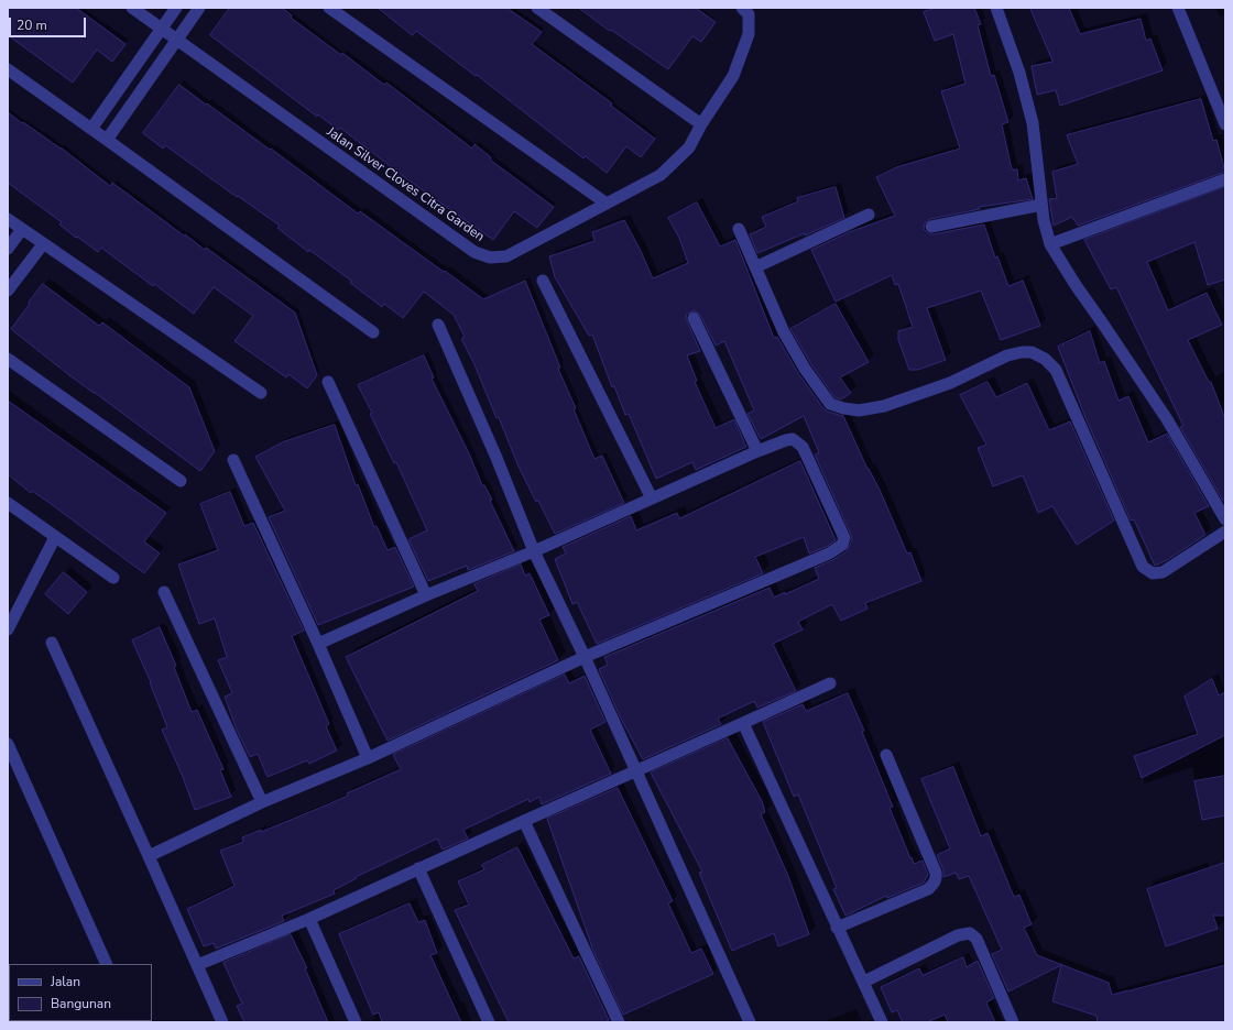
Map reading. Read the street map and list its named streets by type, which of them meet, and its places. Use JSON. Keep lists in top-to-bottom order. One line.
{"streets":{"street":["Jalan Silver Cloves Citra Garden"]},"legend":["Jalan","Bangunan"],"scale_bar":"20 m"}
